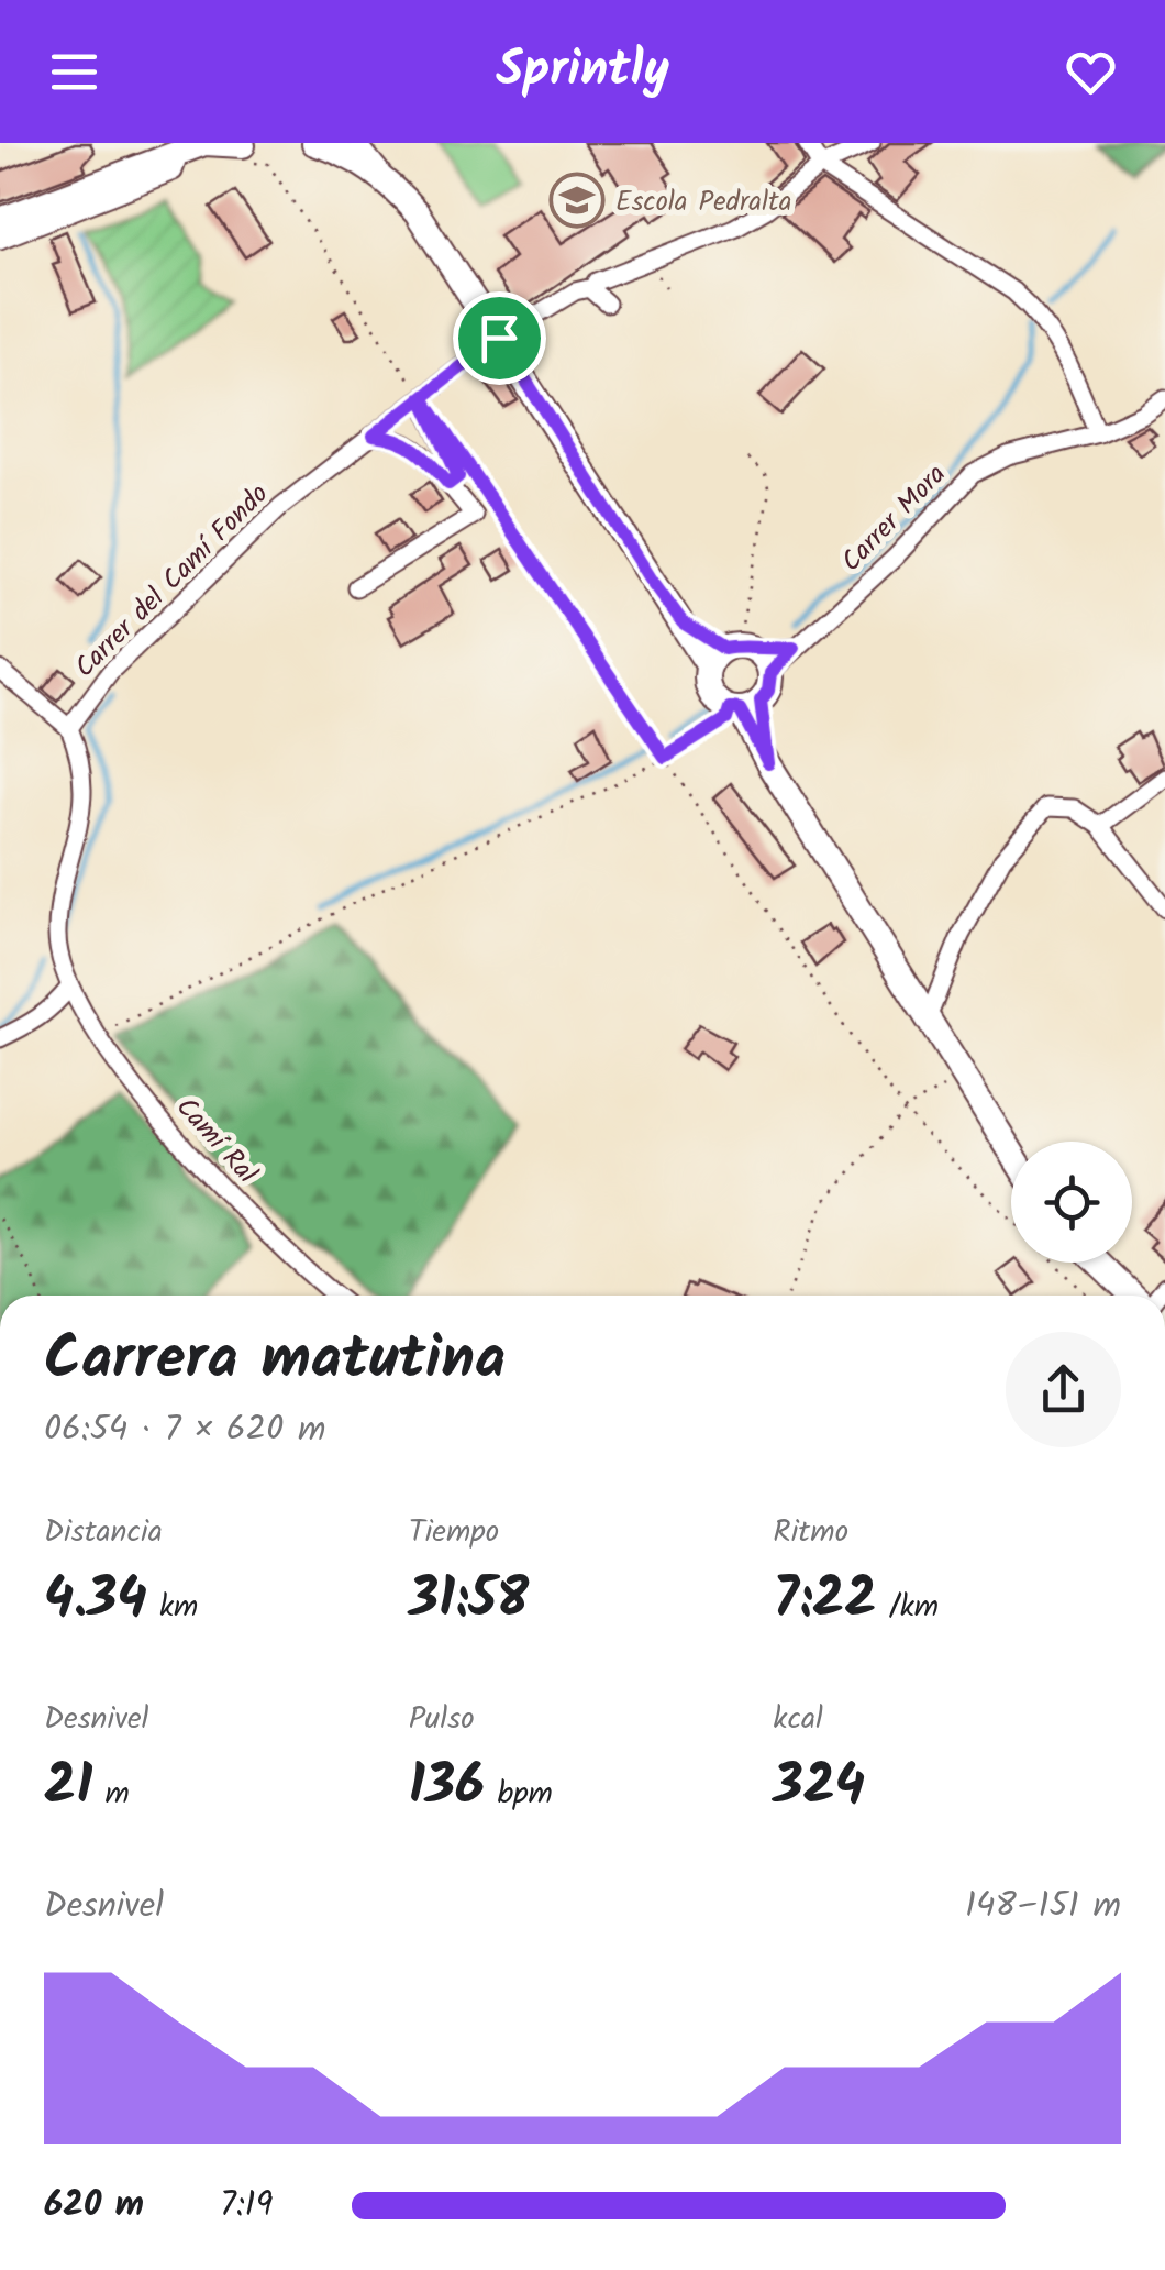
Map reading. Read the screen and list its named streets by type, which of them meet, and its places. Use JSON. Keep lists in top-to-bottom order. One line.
{"streets":{"street":["Carrer Mora","Carrer del Camí Fondo","Camí Ral"]},"places":{"school or university":["Escola Pedralta"]},"page":{"header":"Sprintly","heading":["Carrera matutina","06:54 · 7 × 620 m"],"stats":[["Distancia","4.34 km"],["Tiempo","31:58"],["Ritmo","7:22 /km"],["Desnivel","21 m"],["Pulso","136 bpm"],["kcal","324"]],"chart":["Desnivel","148–151 m"],"list":[{"name":"620 m","note":"7:19"}]}}
